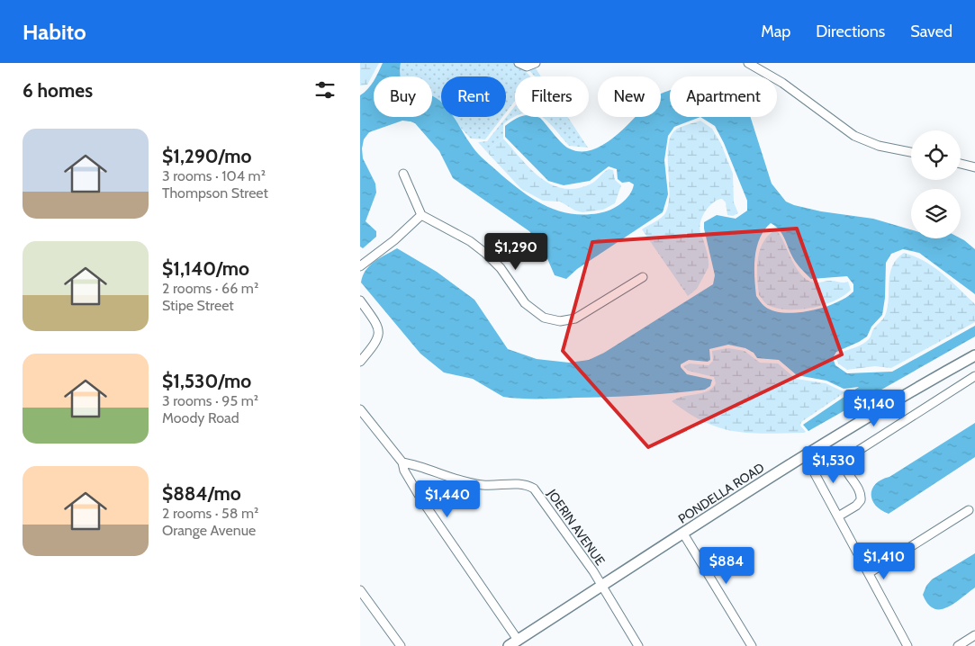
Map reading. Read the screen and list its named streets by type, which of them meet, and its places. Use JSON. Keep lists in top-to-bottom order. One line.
{"streets":{"main road":["PONDELLA ROAD"],"street":["JOERIN AVENUE"]},"crossings":[["PONDELLA ROAD","JOERIN AVENUE"]],"page":{"header":"Habito","nav":["Map","Directions","Saved"],"heading":"6 homes","chip":["Buy","Rent","Filters","New","Apartment"],"list":[{"name":"$1,290/mo","note":"3 rooms · 104 m² · Thompson Street"},{"name":"$1,140/mo","note":"2 rooms · 66 m² · Stipe Street"},{"name":"$1,530/mo","note":"3 rooms · 95 m² · Moody Road"},{"name":"$884/mo","note":"2 rooms · 58 m² · Orange Avenue"}],"price":["$1,290","$1,140","$1,530","$1,440","$1,410","$884"]}}
